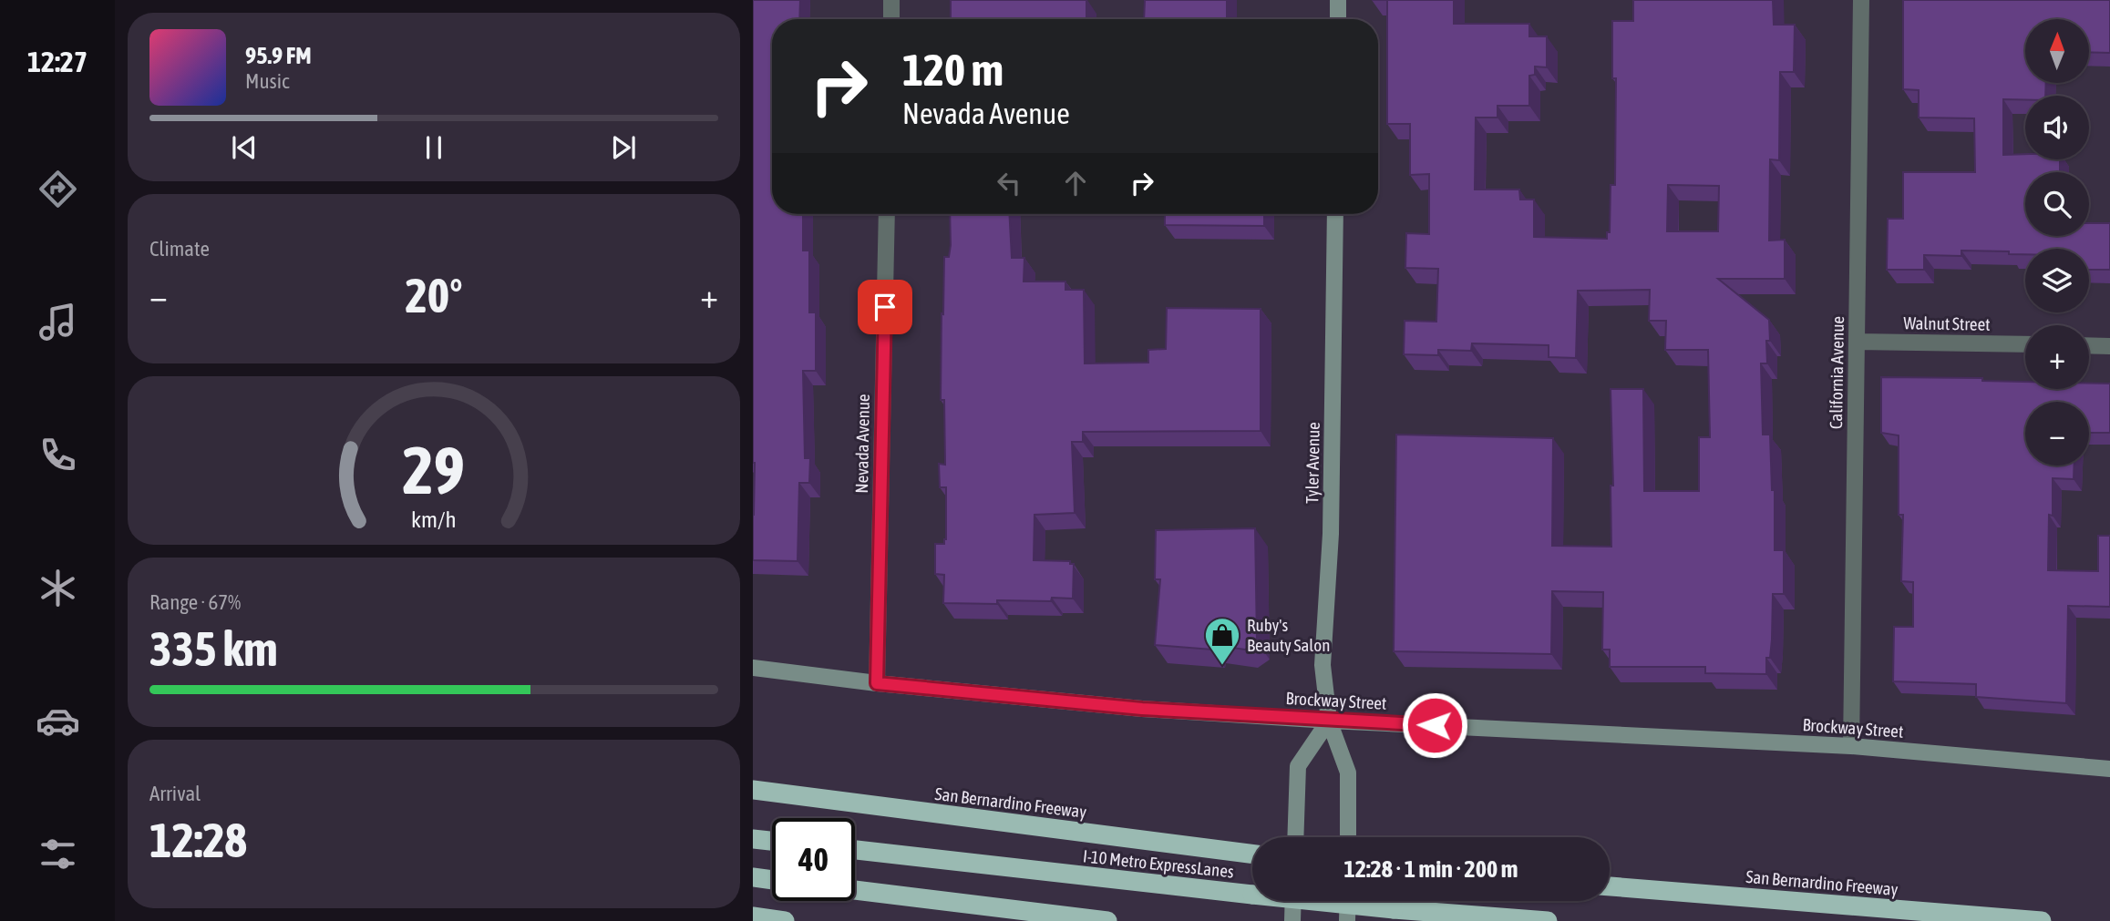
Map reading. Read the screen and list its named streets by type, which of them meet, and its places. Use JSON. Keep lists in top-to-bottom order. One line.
{"streets":{"highway":["San Bernardino Freeway","I-10 Metro ExpressLanes"],"street":["Walnut Street","California Avenue","Nevada Avenue","Tyler Avenue","Brockway Street"]},"crossings":[["Walnut Street","California Avenue"],["California Avenue","Brockway Street"],["Nevada Avenue","Brockway Street"],["Tyler Avenue","Brockway Street"]],"places":{"shop":["Ruby's Beauty Salon"]},"north":"top","page":{"tabs":"12:27","map_buttons":["+","−"],"turn":["120 m","Nevada Avenue"],"song":["95.9 FM","Music"],"tile":["Climate",["Range · 67%","335 km"],["Arrival","12:28"]],"heat":["−","20°","+"],"limit":"40","trip":"12:28 · 1 min · 200 m","gauge":["29","km/h"]}}
